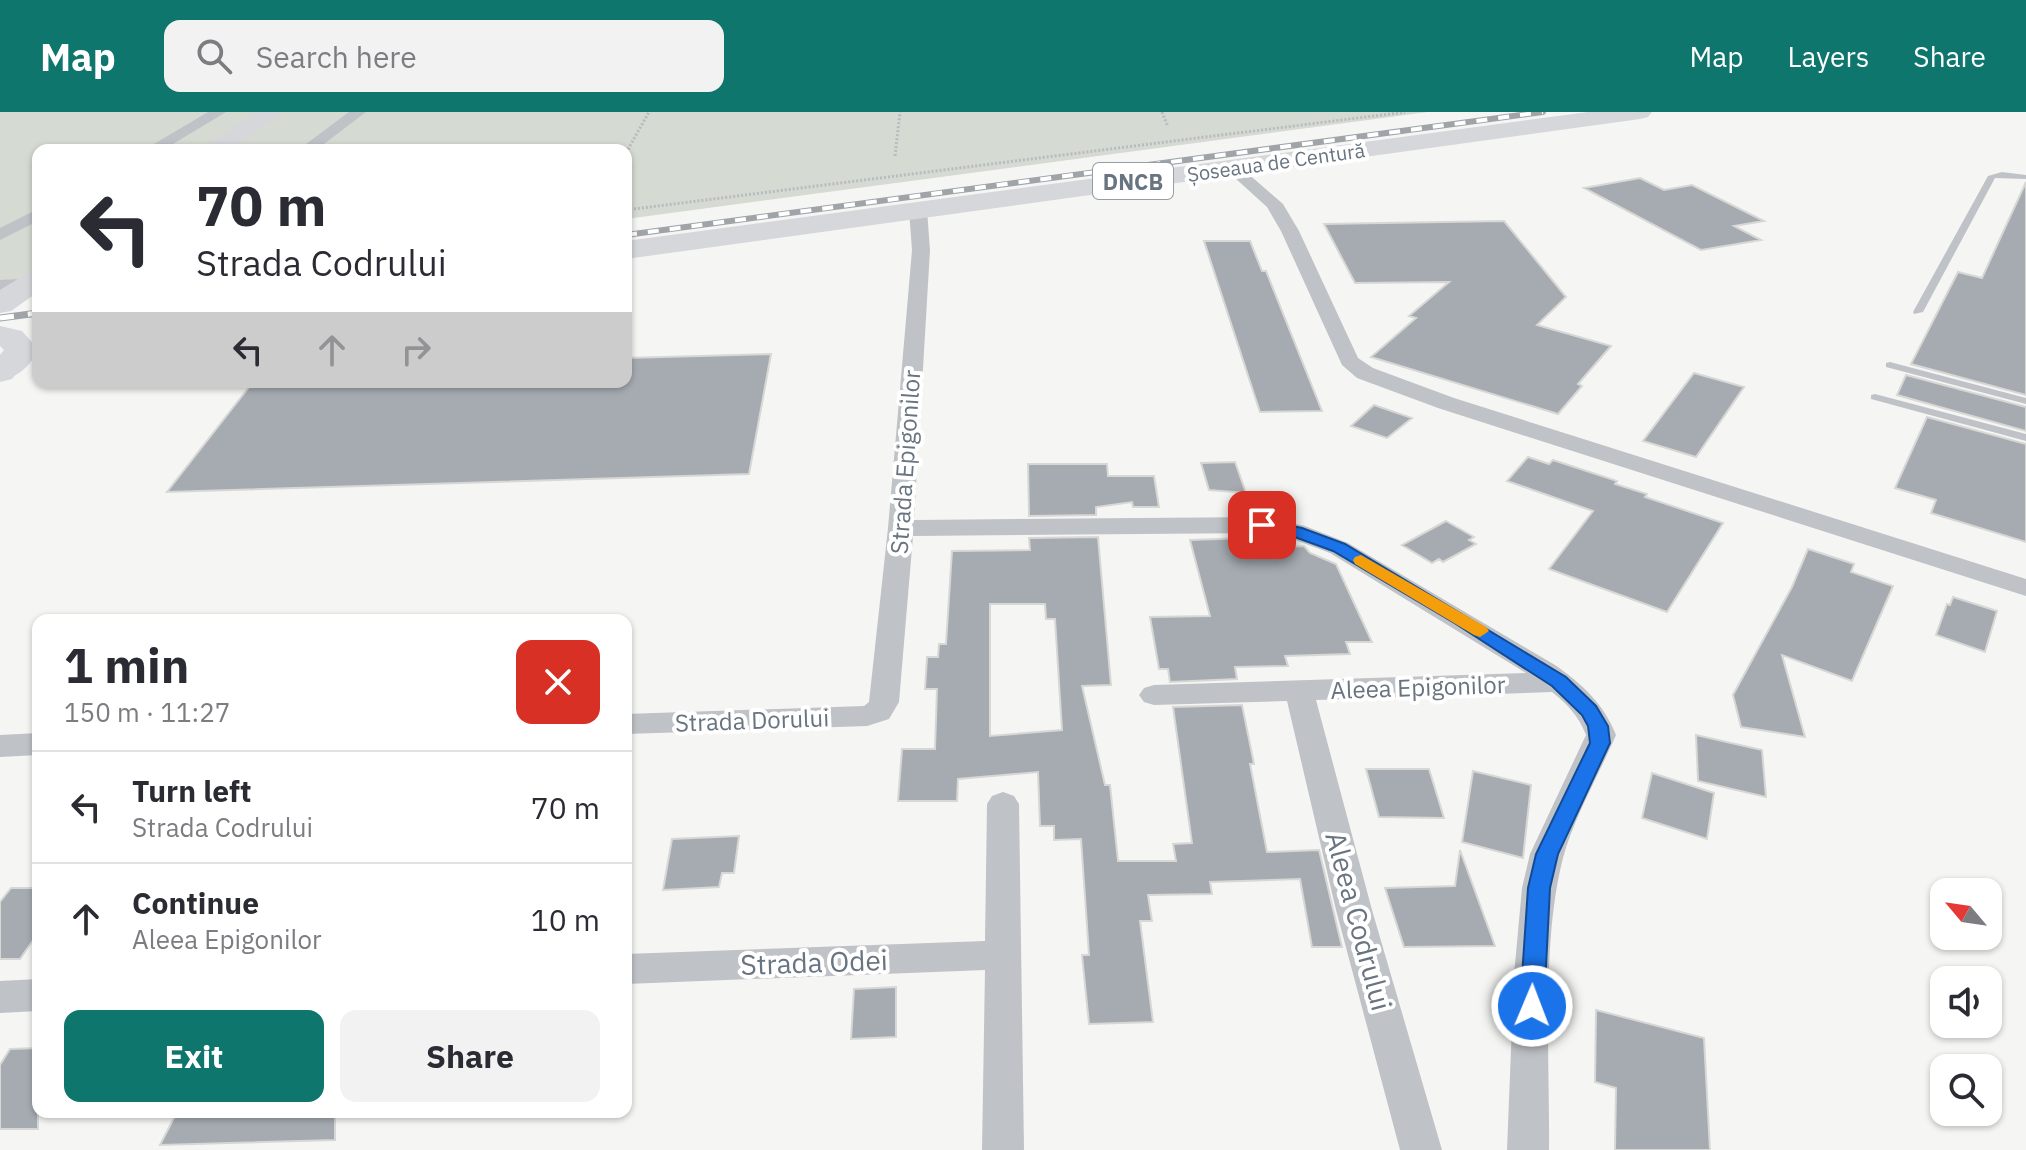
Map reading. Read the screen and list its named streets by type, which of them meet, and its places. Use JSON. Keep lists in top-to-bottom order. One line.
{"streets":{"main road":["Șoseaua de Centură","DNCB"],"street":["Strada Epigonilor","Aleea Epigonilor","Strada Dorului","Aleea Codrului","Strada Odei"]},"crossings":[["Șoseaua de Centură","Strada Epigonilor"],["Strada Epigonilor","Aleea Epigonilor"],["Strada Epigonilor","Strada Dorului"],["Aleea Epigonilor","Aleea Codrului"]],"north":"top left","page":{"header":"Map","search":"Search here","nav":["Map","Layers","Share"],"turn":["70 m","Strada Codrului"],"heading":["1 min","150 m · 11:27"],"list":[{"name":"Turn left","note":"Strada Codrului","value":"70 m"},{"name":"Continue","note":"Aleea Epigonilor","value":"10 m"}],"buttons":["Exit","Share"]}}
